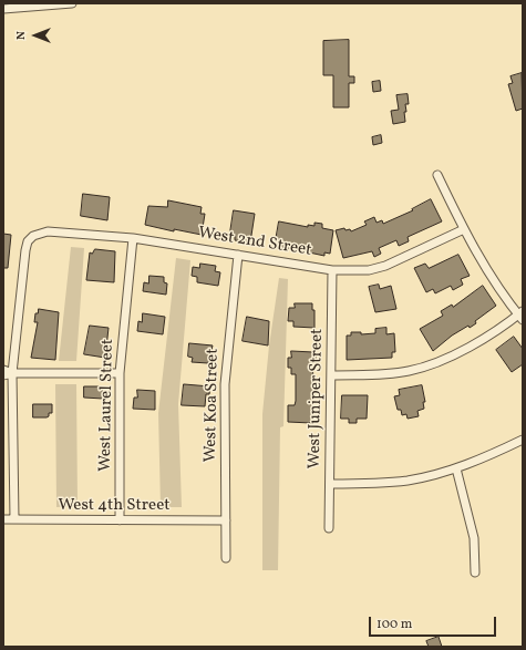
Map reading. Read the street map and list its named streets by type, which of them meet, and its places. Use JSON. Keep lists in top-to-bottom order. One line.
{"streets":{"street":["West 2nd Street","West Juniper Street","West Laurel Street","West Koa Street","West 4th Street"]},"crossings":[["West 2nd Street","West Juniper Street"],["West 2nd Street","West Laurel Street"],["West 2nd Street","West Koa Street"],["West Laurel Street","West 4th Street"],["West Koa Street","West 4th Street"]],"scale_bar":"100 m","north":"left"}
